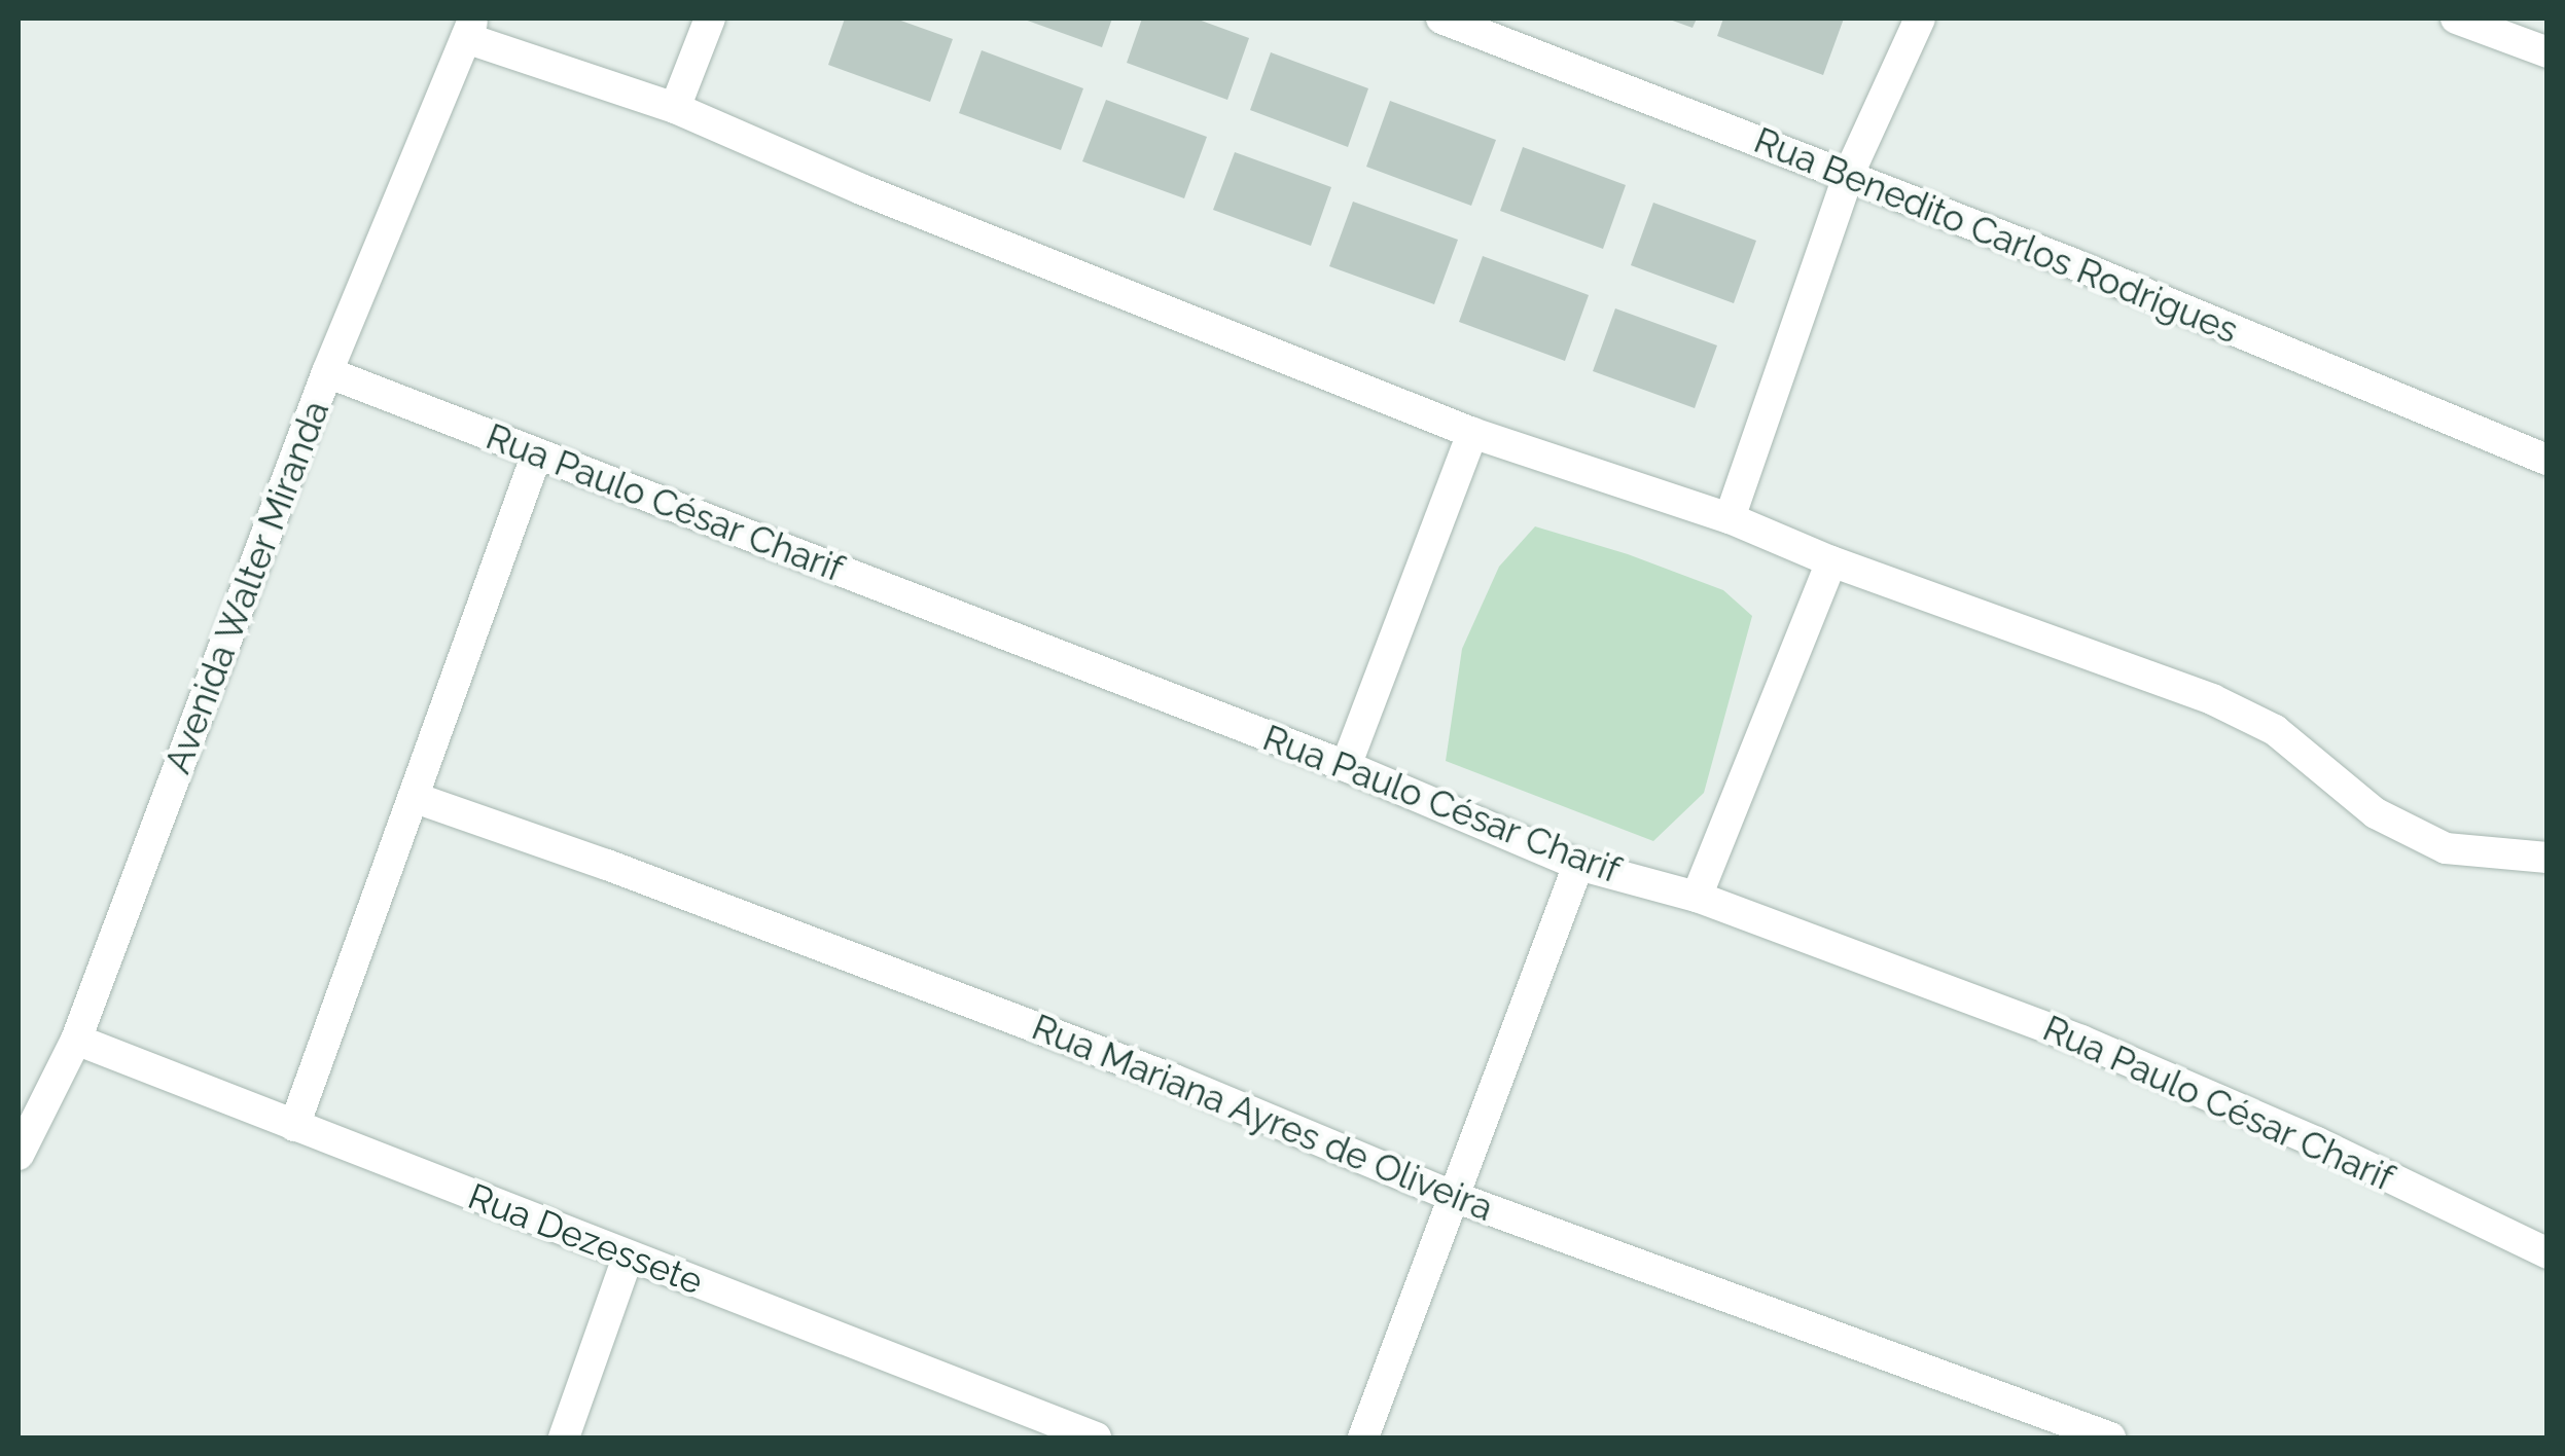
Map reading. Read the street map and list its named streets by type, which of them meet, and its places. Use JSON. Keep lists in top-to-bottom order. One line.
{"streets":{"street":["Rua Benedito Carlos Rodrigues","Rua Paulo César Charif","Avenida Walter Miranda","Rua Mariana Ayres de Oliveira","Rua Dezessete"]},"crossings":[["Rua Paulo César Charif","Avenida Walter Miranda"],["Avenida Walter Miranda","Rua Dezessete"]]}
